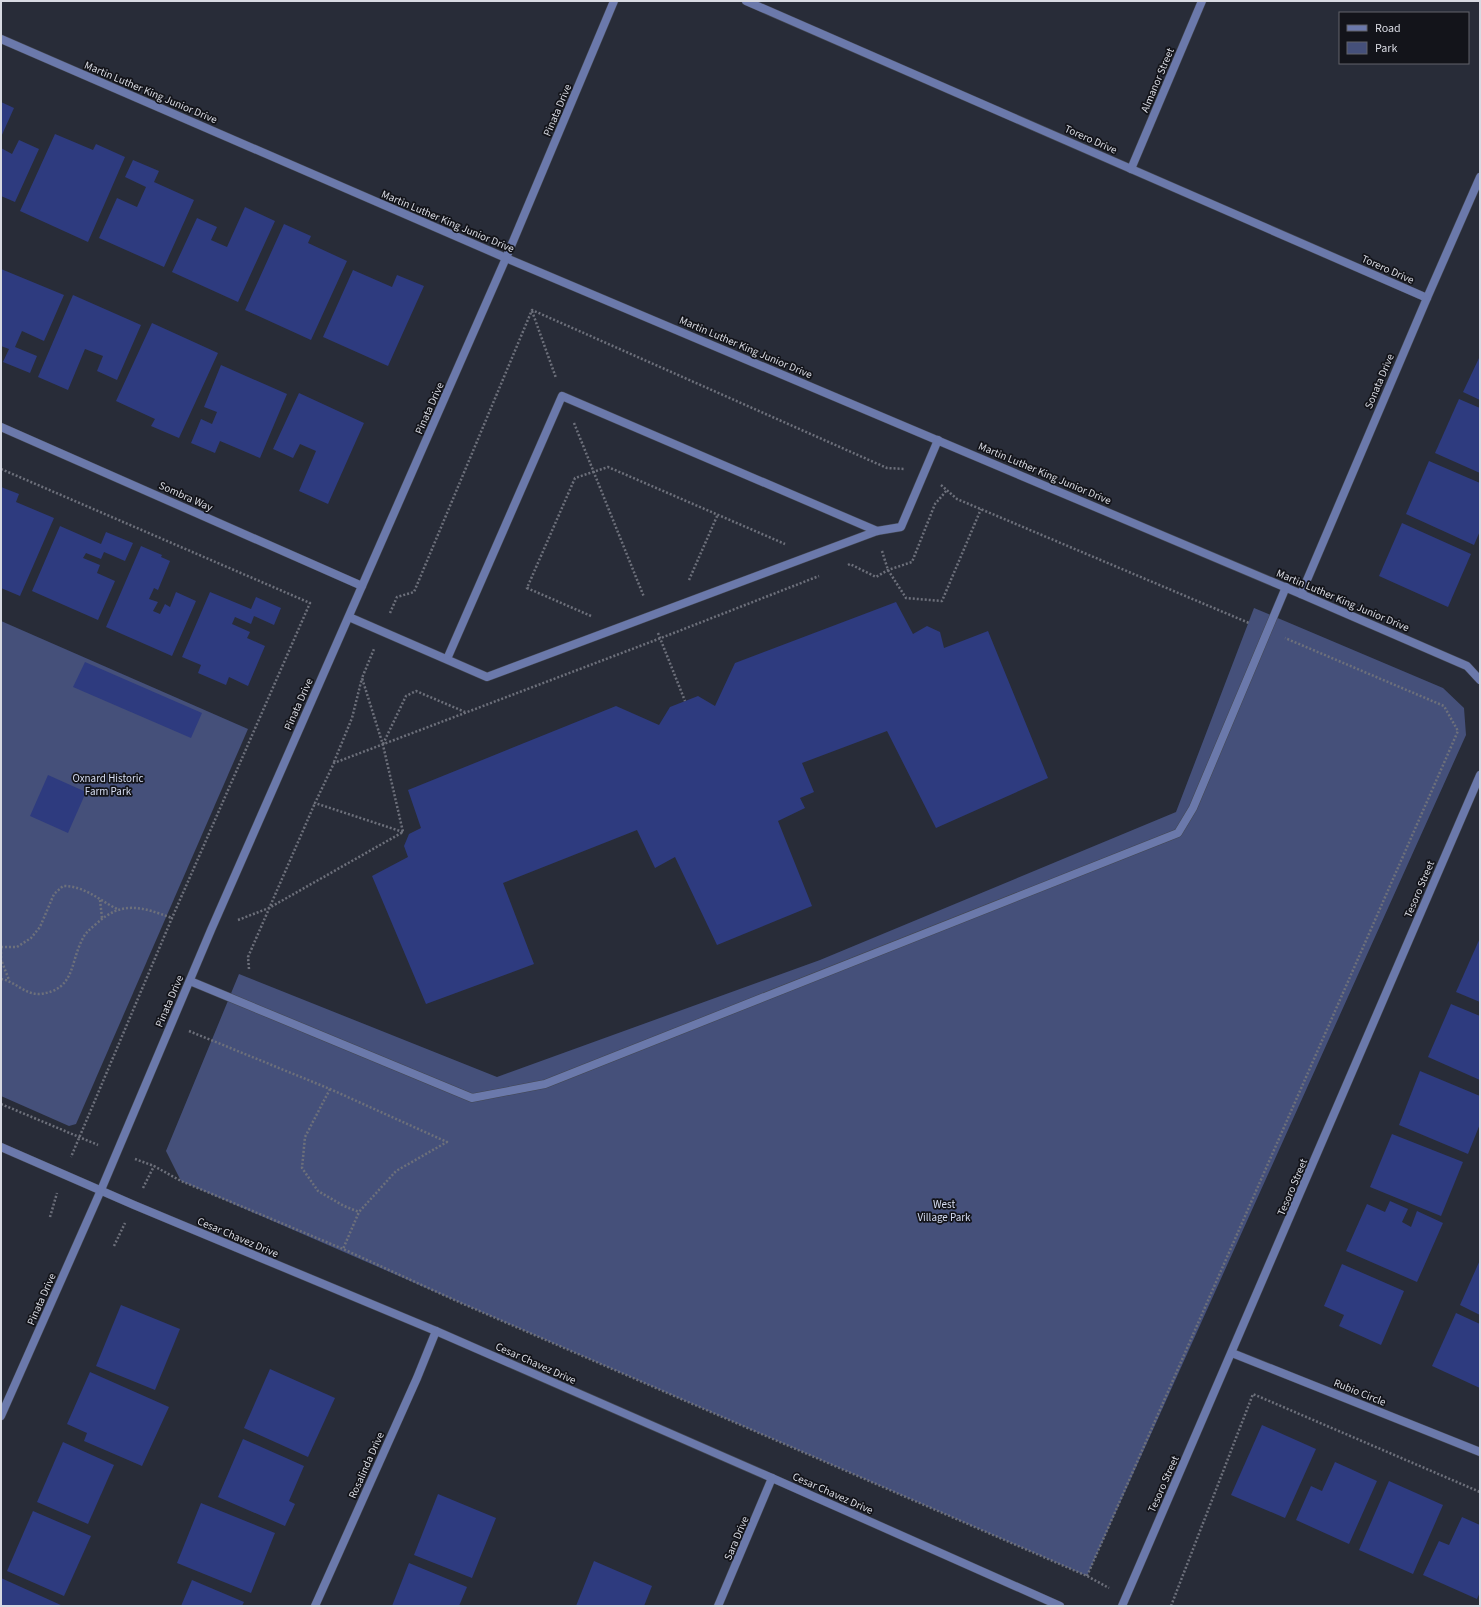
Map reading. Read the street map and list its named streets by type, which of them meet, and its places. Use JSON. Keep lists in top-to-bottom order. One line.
{"streets":{"street":["Almanor Street","Martin Luther King Junior Drive","Pinata Drive","Torero Drive","Sonata Drive","Sombra Way","Tesoro Street","Cesar Chavez Drive","Rubio Circle","Rosalinda Drive","Sara Drive"]},"crossings":[["Almanor Street","Torero Drive"],["Martin Luther King Junior Drive","Pinata Drive"],["Martin Luther King Junior Drive","Sonata Drive"],["Pinata Drive","Sombra Way"],["Pinata Drive","Cesar Chavez Drive"],["Torero Drive","Sonata Drive"],["Tesoro Street","Rubio Circle"],["Cesar Chavez Drive","Rosalinda Drive"],["Cesar Chavez Drive","Sara Drive"]],"parks":["Oxnard Historic Farm Park","West Village Park"],"legend":["Road","Park"]}
